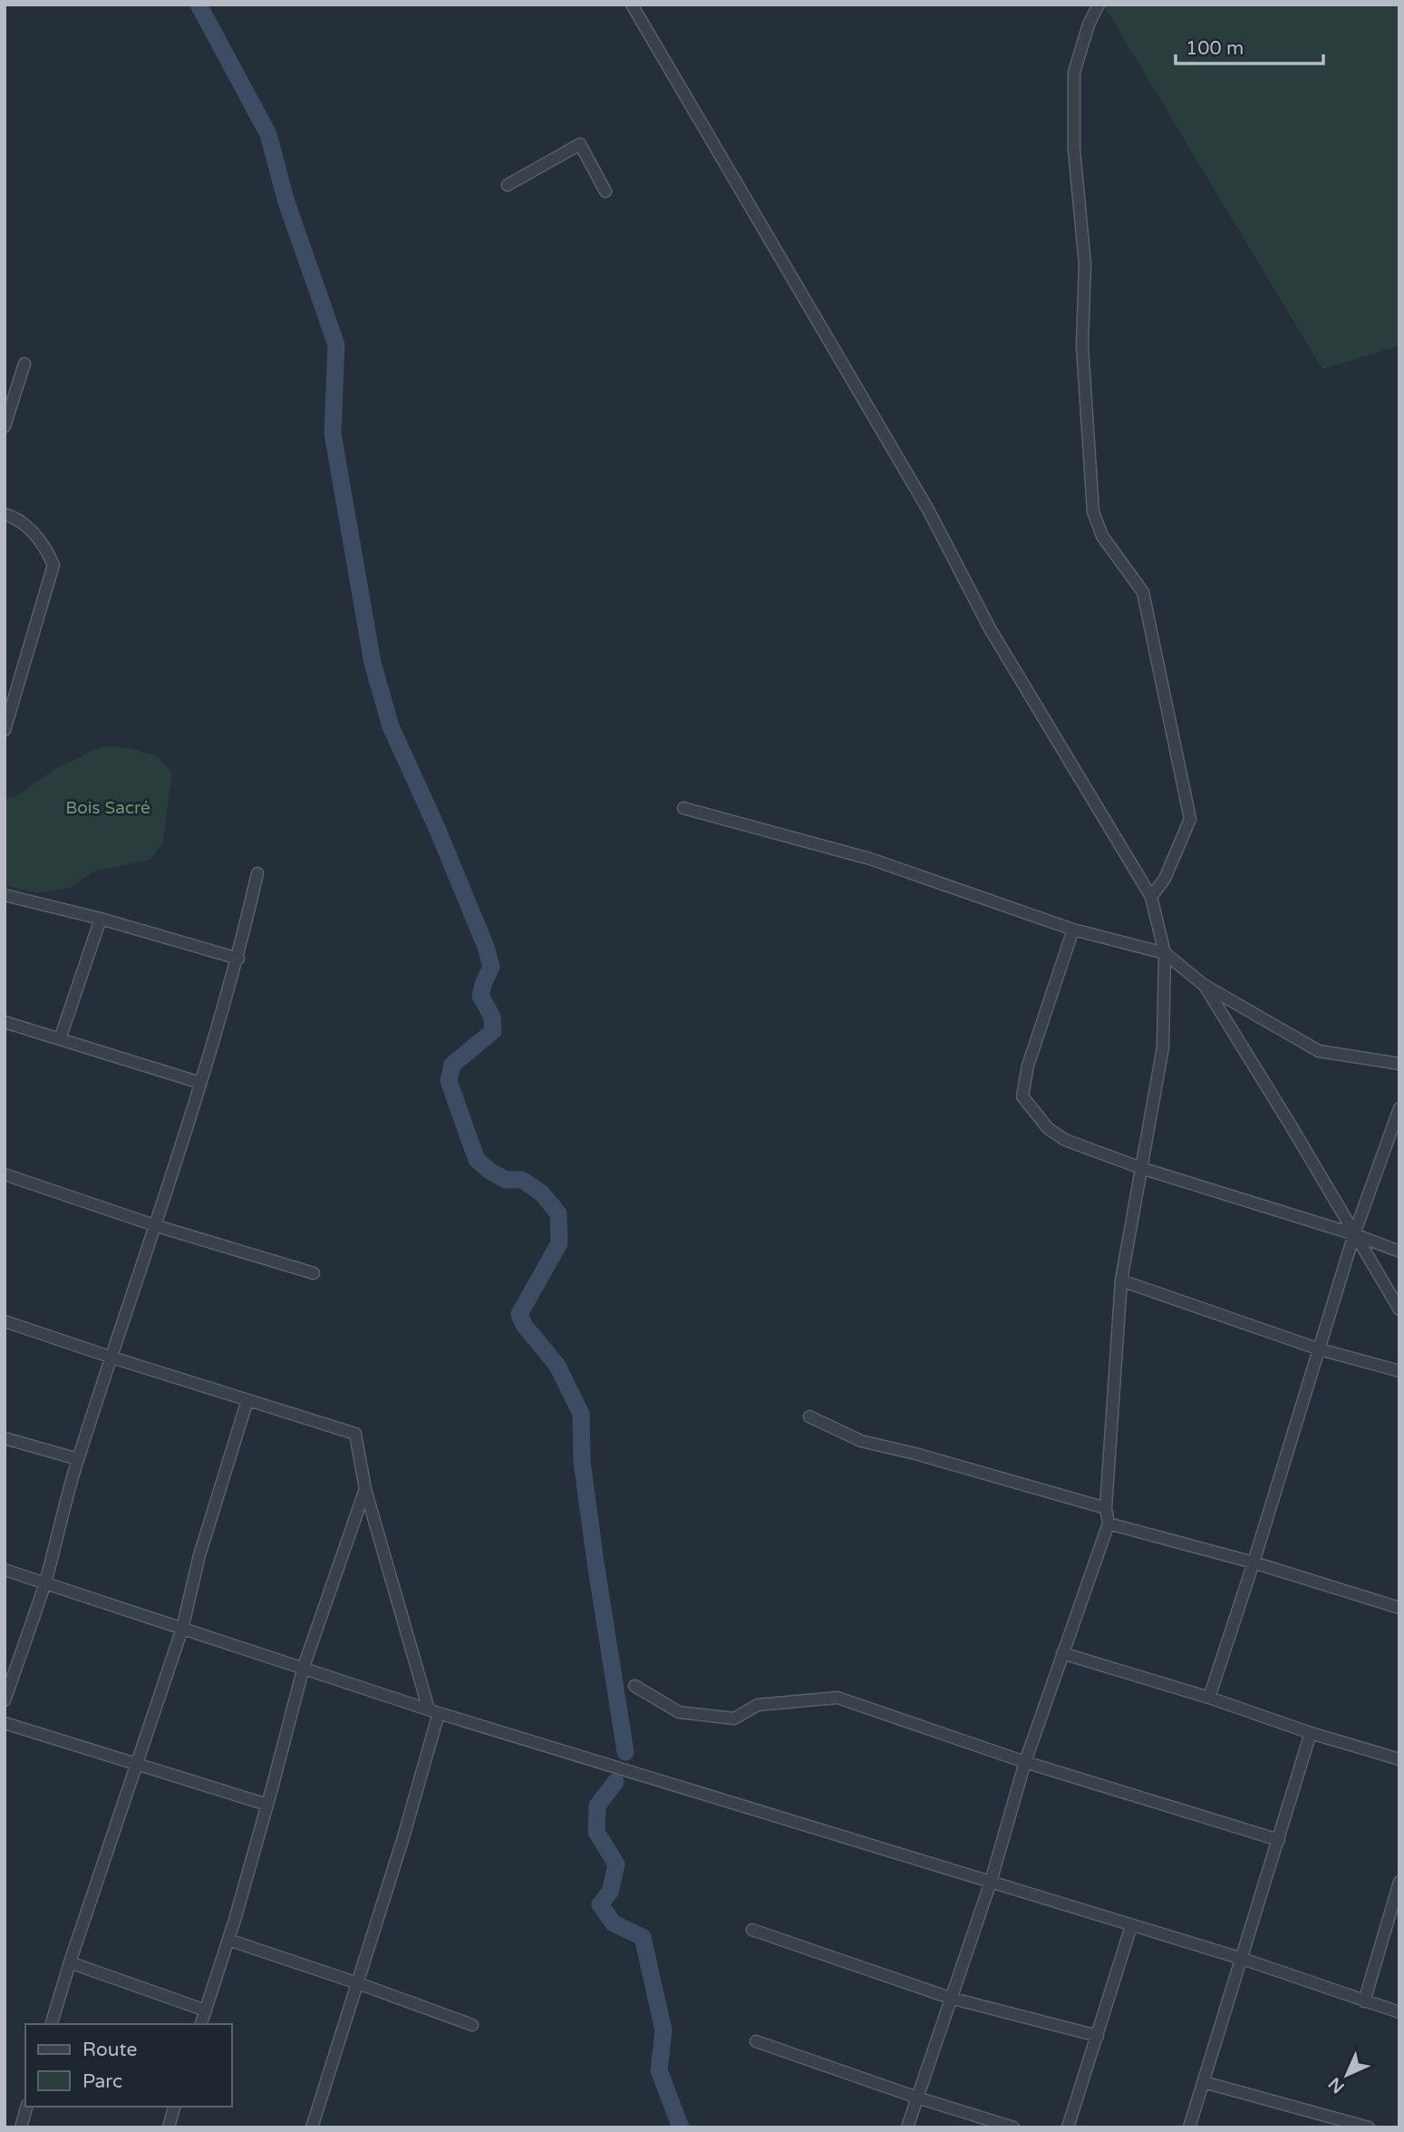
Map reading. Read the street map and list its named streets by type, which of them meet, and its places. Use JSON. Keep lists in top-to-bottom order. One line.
{"parks":["Bois Sacré"],"legend":["Route","Parc"],"scale_bar":"100 m","north":"bottom left"}
